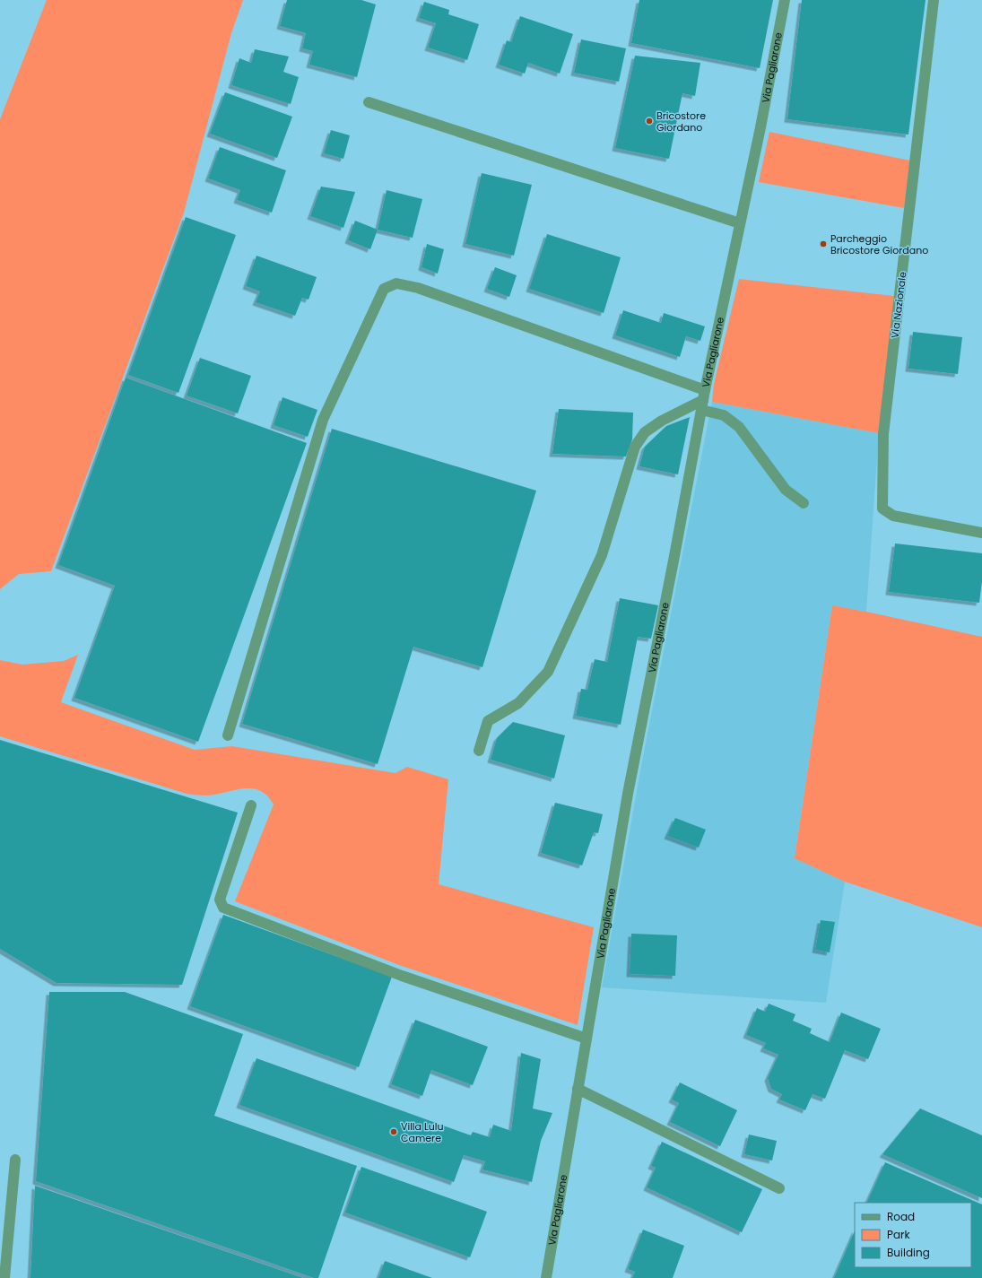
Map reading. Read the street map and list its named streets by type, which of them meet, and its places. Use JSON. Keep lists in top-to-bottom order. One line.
{"streets":{"street":["Via Pagliarone","Via Nazionale"]},"places":["Bricostore Giordano","Parcheggio Bricostore Giordano","Villa Lulu Camere"],"legend":["Road","Park","Building"]}
